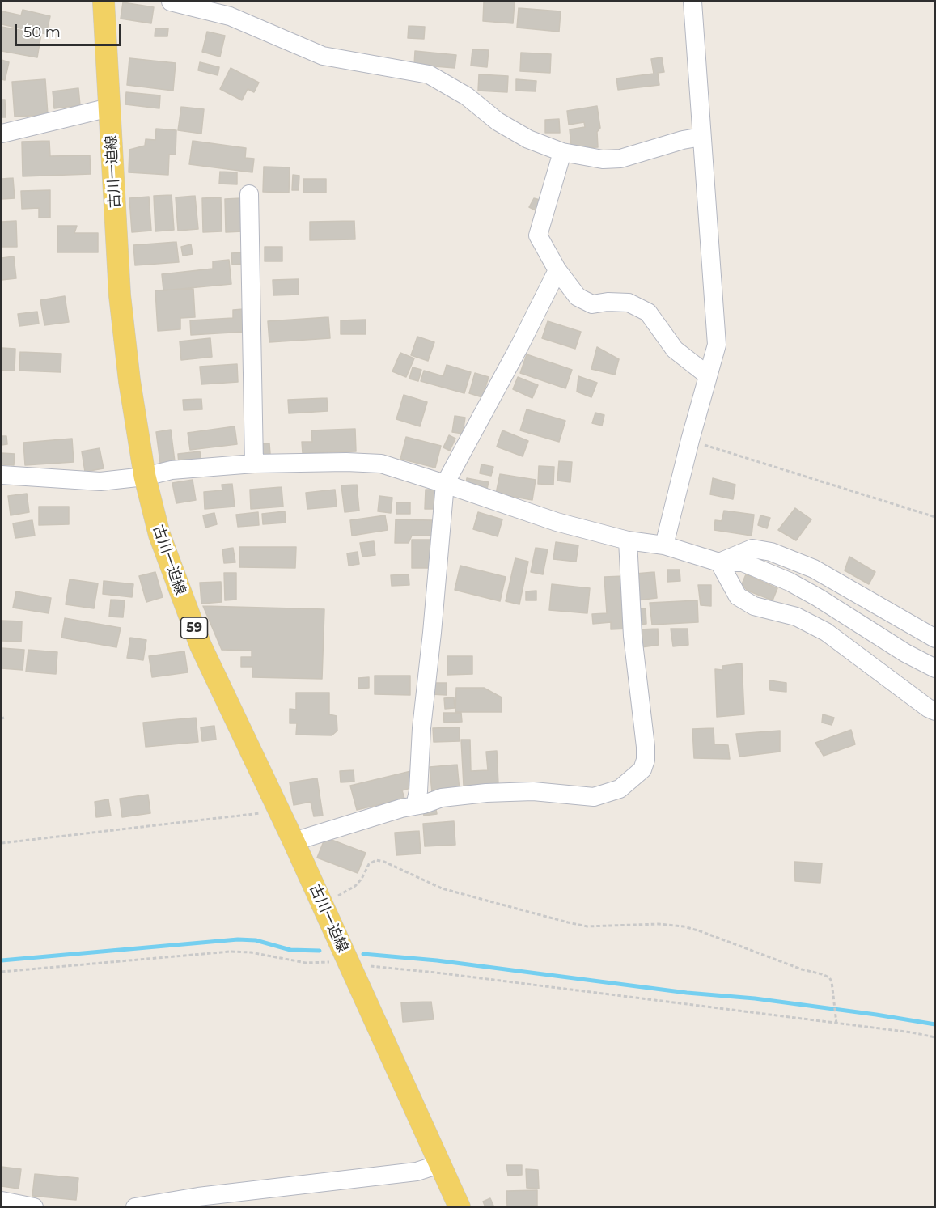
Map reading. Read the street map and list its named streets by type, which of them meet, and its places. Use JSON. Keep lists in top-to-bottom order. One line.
{"streets":{"main road":["古川一迫線","59"]},"scale_bar":"50 m"}
